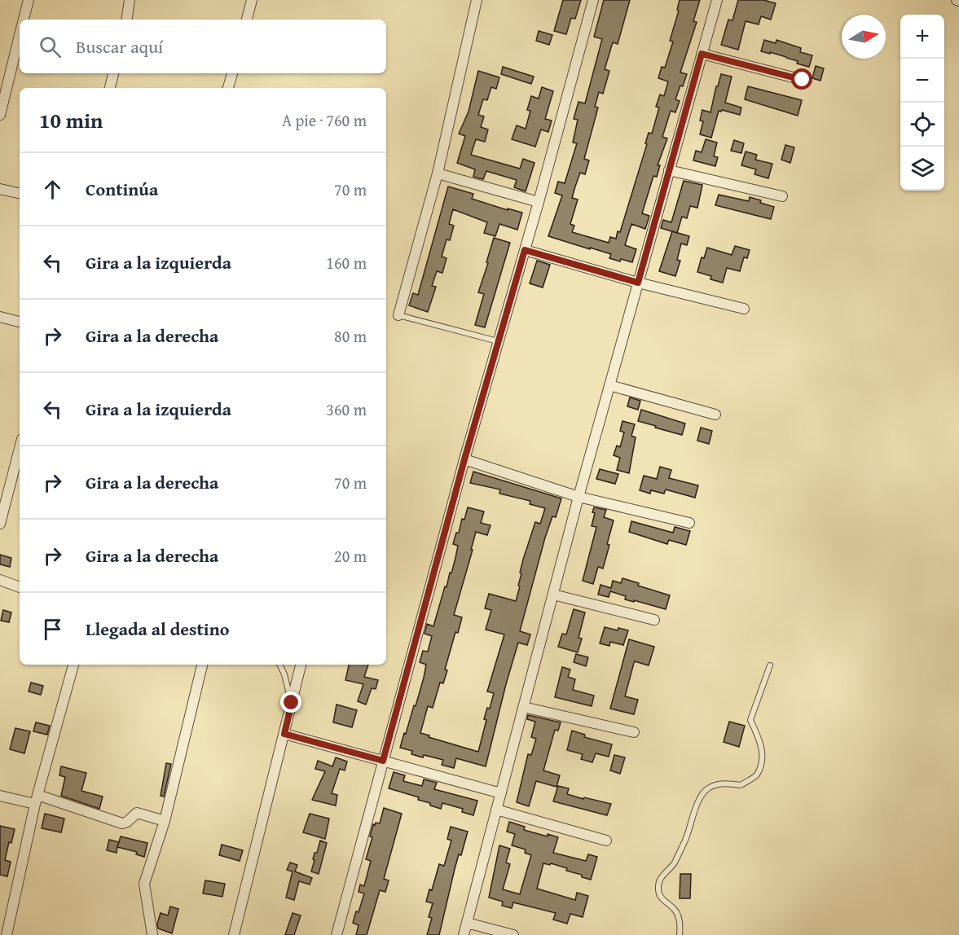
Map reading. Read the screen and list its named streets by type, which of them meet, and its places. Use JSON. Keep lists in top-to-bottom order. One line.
{"north":"right","page":{"map_buttons":["+","−"],"search":"Buscar aquí","heading":["10 min","A pie · 760 m"],"list":[["Continúa","70 m"],["Gira a la izquierda","160 m"],["Gira a la derecha","80 m"],["Gira a la izquierda","360 m"],["Gira a la derecha","70 m"],["Gira a la derecha","20 m"],"Llegada al destino"]}}
